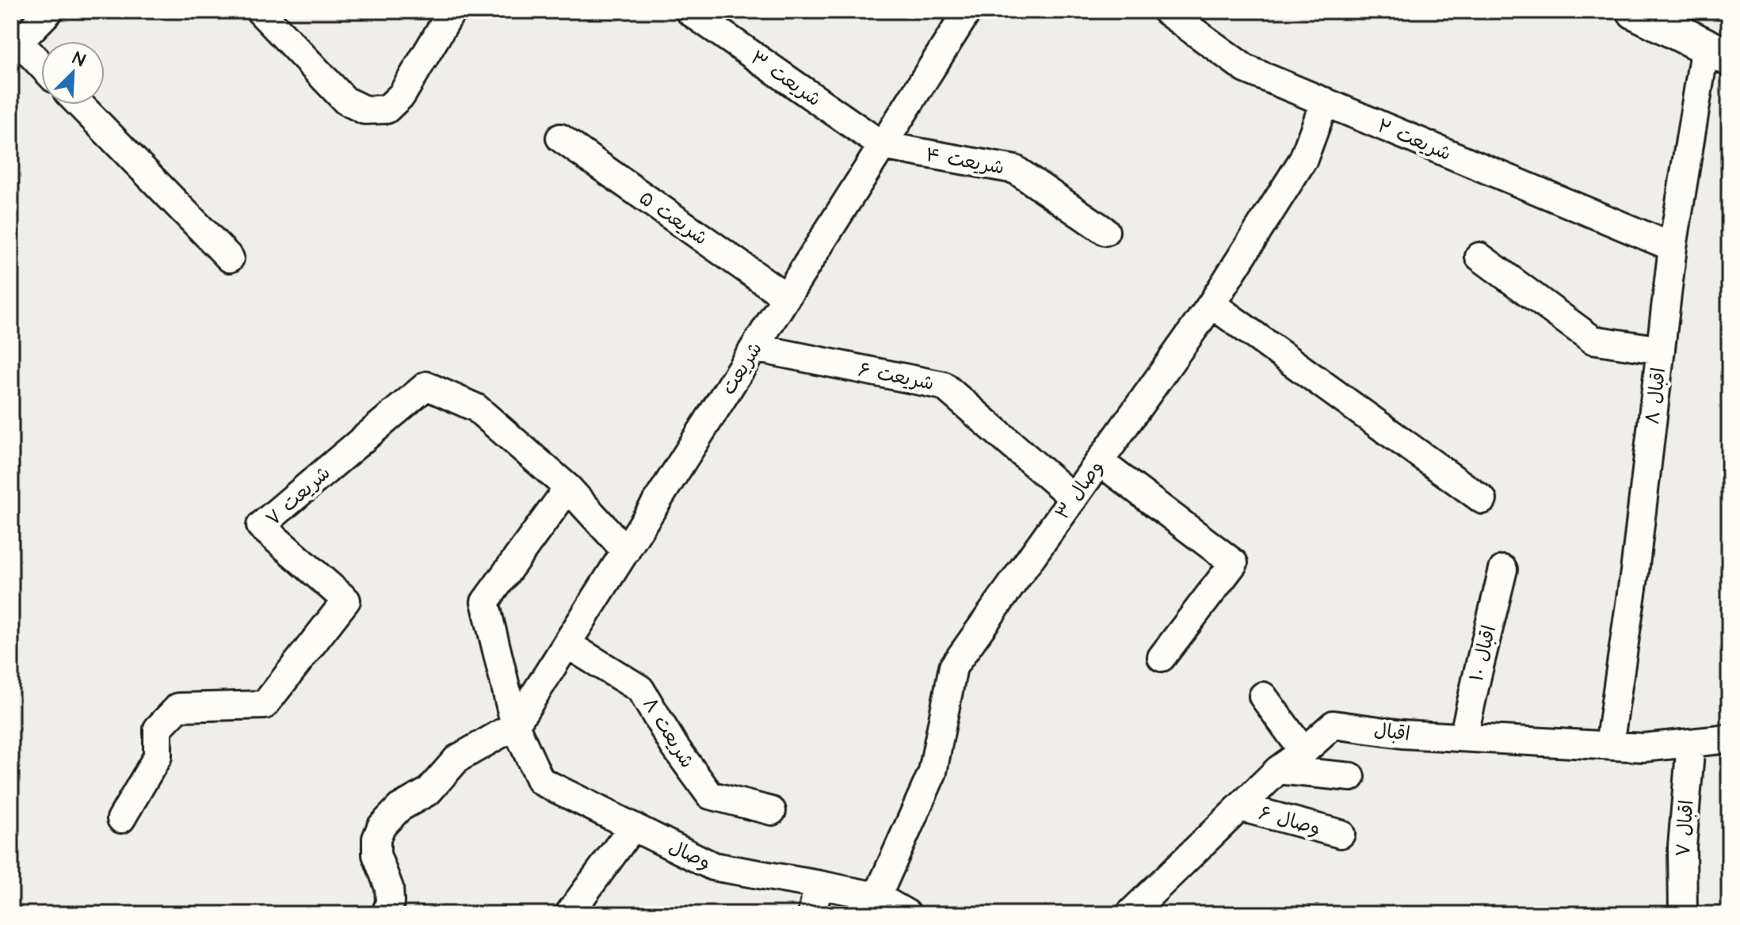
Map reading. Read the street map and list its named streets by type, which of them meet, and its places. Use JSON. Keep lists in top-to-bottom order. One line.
{"streets":{"street":["شریعت ۳","شریعت ۲","شریعت ۴","شریعت ۵","شریعت","شریعت ۶","اقبال ۸","وصال ۳","شریعت ۷","اقبال ۱۰","اقبال","شریعت ۸","وصال ۶","اقبال ۷","وصال"]},"crossings":[["شریعت ۳","شریعت ۴"],["شریعت ۳","شریعت"],["شریعت ۲","اقبال ۸"],["شریعت ۲","وصال ۳"],["شریعت ۴","شریعت"],["شریعت ۵","شریعت"],["شریعت","شریعت ۶"],["شریعت","شریعت ۷"],["شریعت","شریعت ۸"],["شریعت","وصال"],["شریعت ۶","وصال ۳"],["اقبال ۸","اقبال"],["وصال ۳","وصال"],["شریعت ۷","وصال"],["اقبال ۱۰","اقبال"],["اقبال","وصال ۶"],["اقبال","اقبال ۷"]],"north":"top right"}
